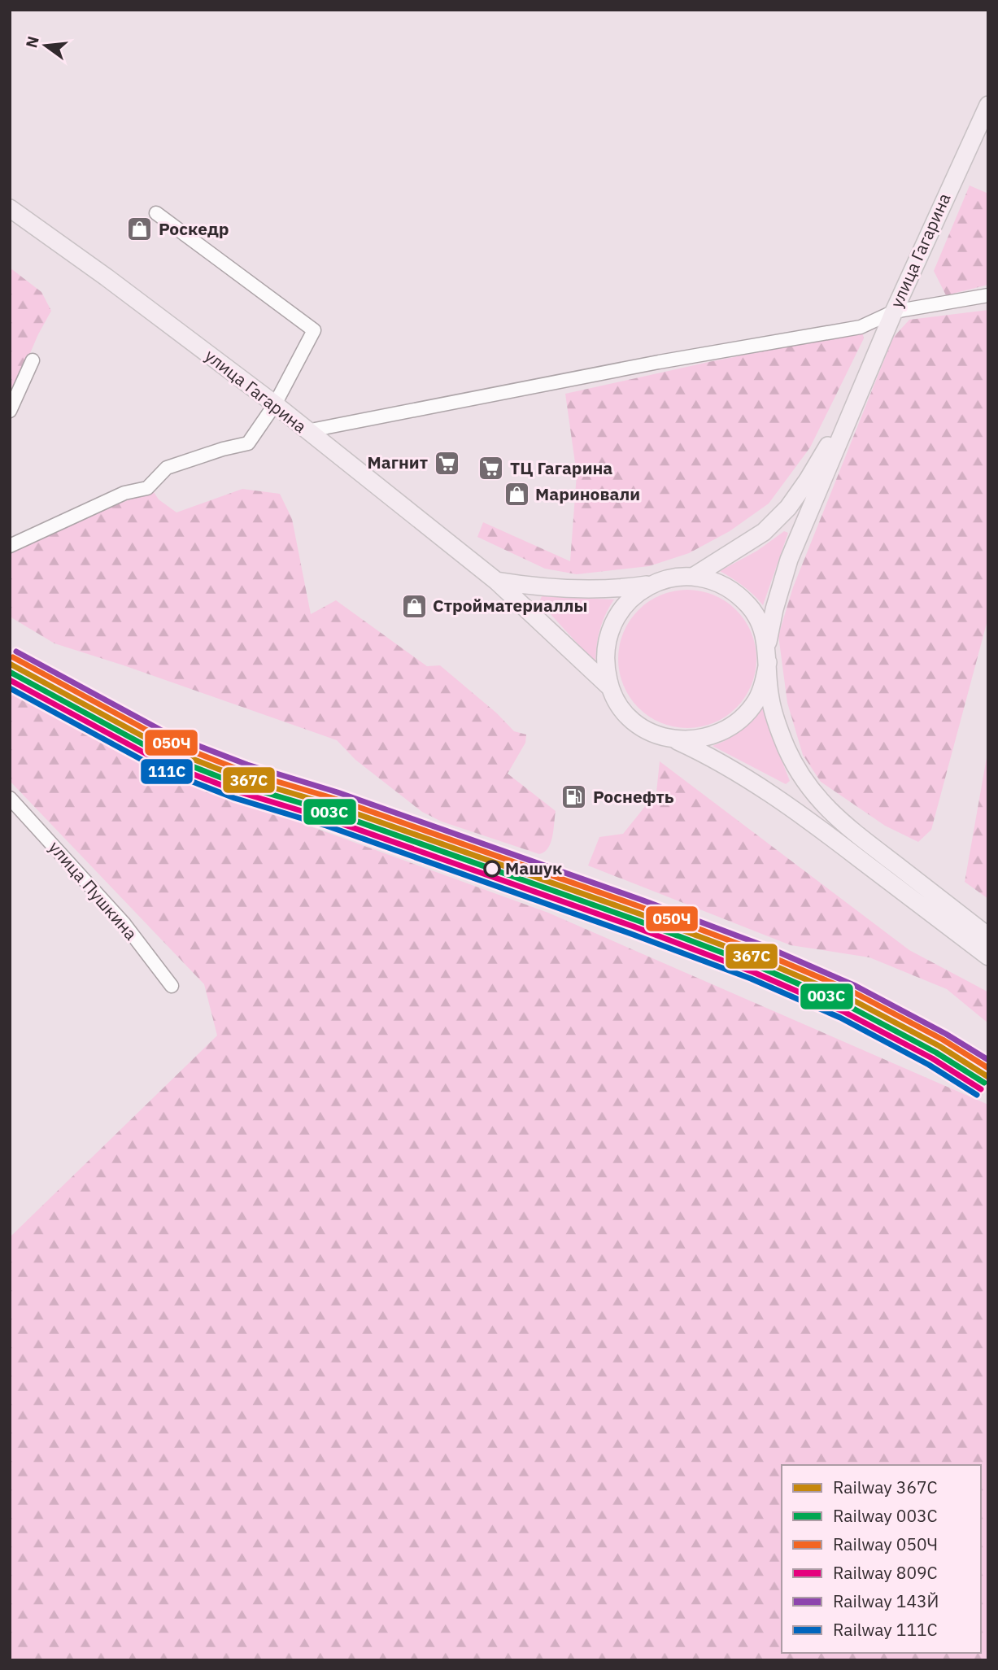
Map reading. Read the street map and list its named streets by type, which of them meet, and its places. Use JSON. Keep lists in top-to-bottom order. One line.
{"streets":{"main road":["улица Гагарина"],"street":["улица Пушкина"]},"places":{"shop":["Роскедр","Мариновали","Стройматериаллы"],"supermarket":["Магнит","ТЦ Гагарина"],"fuel station":["Роснефть"],"other":["Машук"]},"lines":["rail line 143Й","rail line 050Ч","rail line 367С","rail line 003С","rail line 809С","rail line 111С"],"legend":["Railway 367С","Railway 003С","Railway 050Ч","Railway 809С","Railway 143Й","Railway 111С"],"north":"left"}
